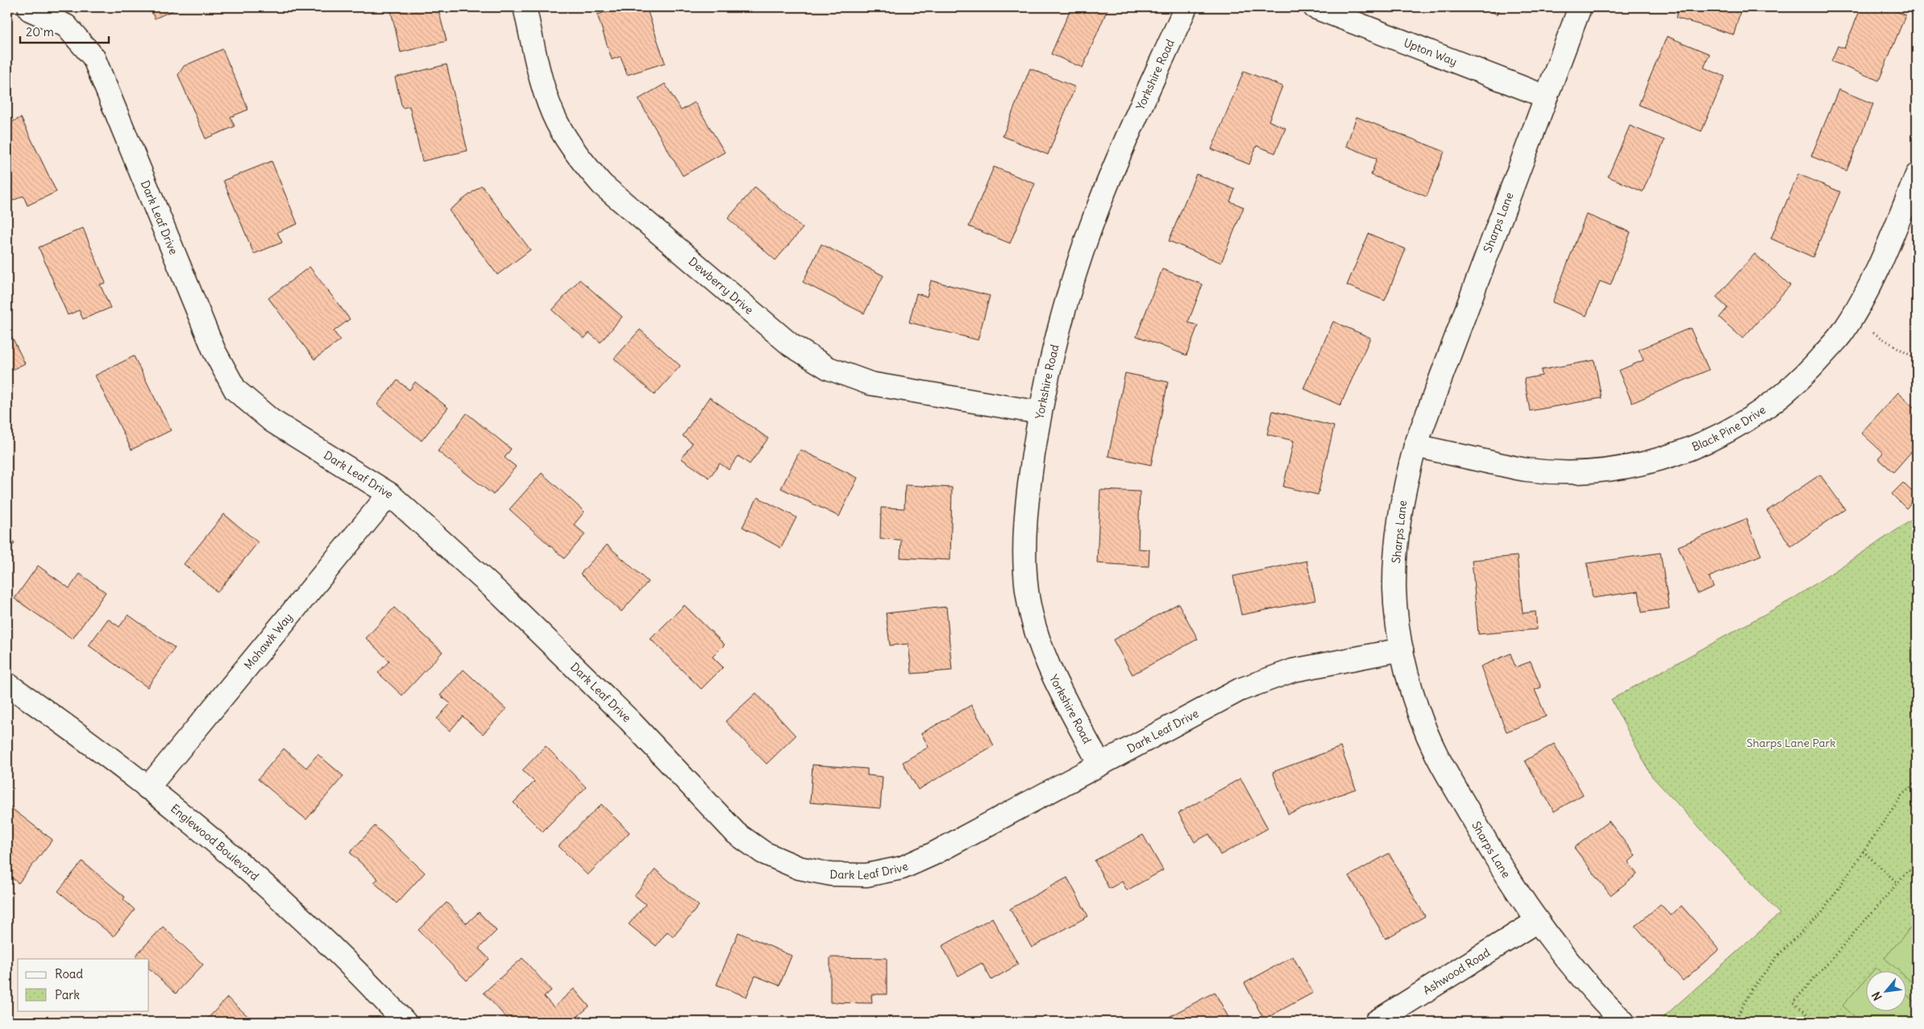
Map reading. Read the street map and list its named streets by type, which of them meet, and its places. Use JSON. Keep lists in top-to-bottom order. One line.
{"streets":{"street":["Upton Way","Yorkshire Road","Dark Leaf Drive","Sharps Lane","Dewberry Drive","Black Pine Drive","Mohawk Way","Englewood Boulevard","Ashwood Road"]},"crossings":[["Upton Way","Sharps Lane"],["Yorkshire Road","Dark Leaf Drive"],["Yorkshire Road","Dewberry Drive"],["Dark Leaf Drive","Sharps Lane"],["Dark Leaf Drive","Mohawk Way"],["Sharps Lane","Black Pine Drive"],["Sharps Lane","Ashwood Road"],["Mohawk Way","Englewood Boulevard"]],"parks":["Sharps Lane Park"],"legend":["Road","Park"],"scale_bar":"20 m","north":"bottom left"}
